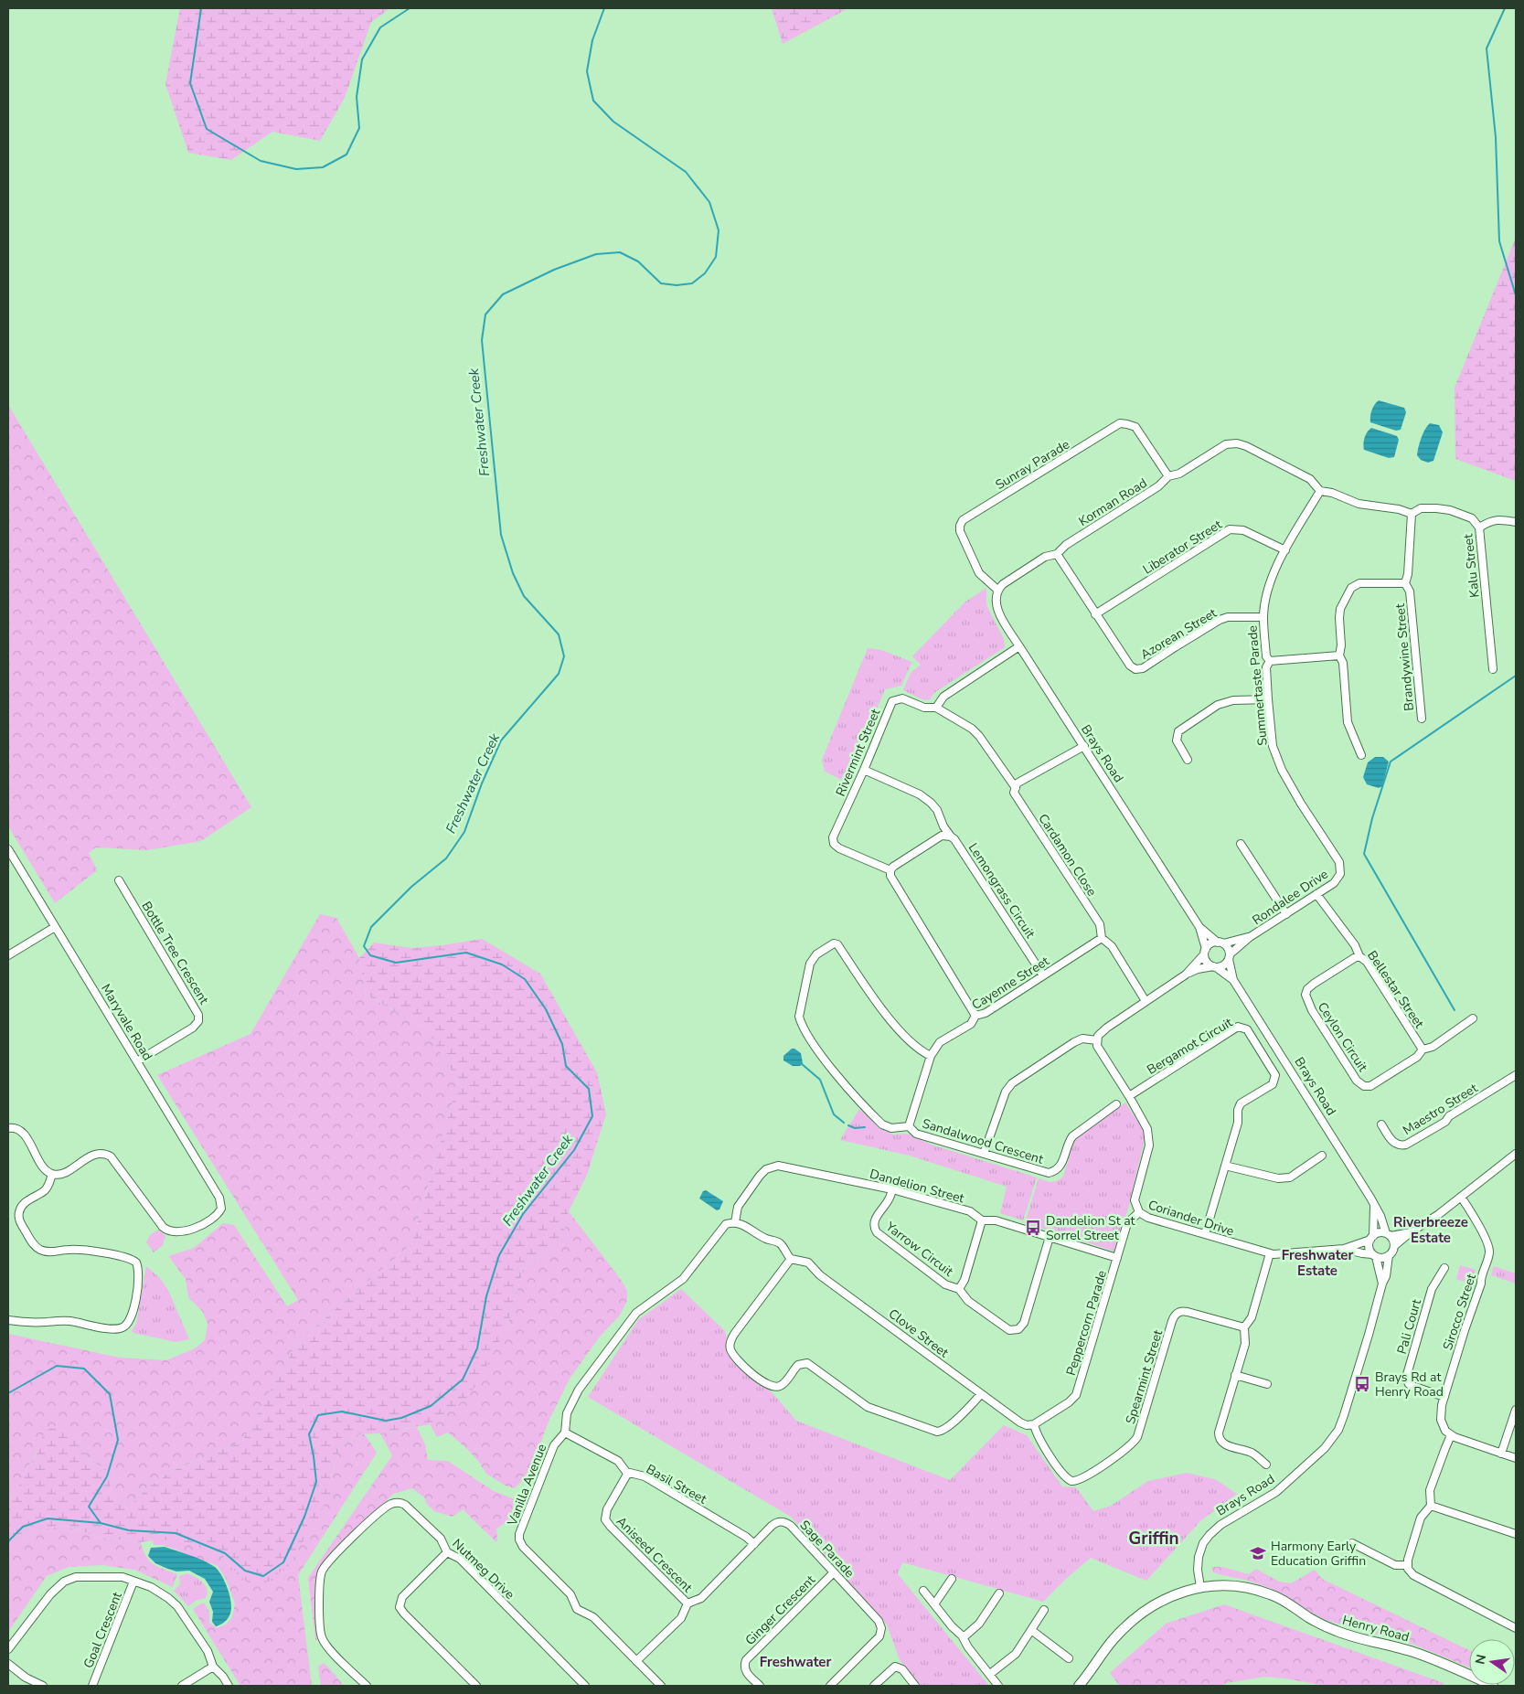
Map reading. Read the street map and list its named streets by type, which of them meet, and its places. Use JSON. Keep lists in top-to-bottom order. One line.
{"streets":{"main road":["Henry Road"],"street":["Sunray Parade","Korman Road","Liberator Street","Kalu Street","Azorean Street","Brandywine Street","Summertaste Parade","Rivermint Street","Brays Road","Cardamon Close","Lemongrass Circuit","Rondalee Drive","Bottle Tree Crescent","Cayenne Street","Bellestar Street","Maryvale Road","Ceylon Circuit","Bergamot Circuit","Maestro Street","Sandalwood Crescent","Dandelion Street","Coriander Drive","Yarrow Circuit","Sirocco Street","Peppercorn Parade","Pali Court","Clove Street","Spearmint Street","Basil Street","Vanilla Avenue","Sage Parade","Aniseed Crescent","Nutmeg Drive","Ginger Crescent","Goal Crescent"]},"crossings":[["Sunray Parade","Korman Road"],["Sunray Parade","Brays Road"],["Korman Road","Azorean Street"],["Korman Road","Summertaste Parade"],["Korman Road","Brays Road"],["Liberator Street","Azorean Street"],["Liberator Street","Summertaste Parade"],["Kalu Street","Brandywine Street"],["Azorean Street","Summertaste Parade"],["Summertaste Parade","Rondalee Drive"],["Rivermint Street","Lemongrass Circuit"],["Brays Road","Rondalee Drive"],["Brays Road","Coriander Drive"],["Brays Road","Henry Road"],["Cardamon Close","Cayenne Street"],["Lemongrass Circuit","Cayenne Street"],["Rondalee Drive","Bellestar Street"],["Bottle Tree Crescent","Maryvale Road"],["Cayenne Street","Sandalwood Crescent"],["Bellestar Street","Ceylon Circuit"],["Bergamot Circuit","Coriander Drive"],["Dandelion Street","Yarrow Circuit"],["Dandelion Street","Peppercorn Parade"],["Dandelion Street","Vanilla Avenue"],["Coriander Drive","Peppercorn Parade"],["Sirocco Street","Pali Court"],["Peppercorn Parade","Clove Street"],["Peppercorn Parade","Spearmint Street"],["Clove Street","Spearmint Street"],["Basil Street","Vanilla Avenue"],["Basil Street","Sage Parade"],["Basil Street","Aniseed Crescent"],["Vanilla Avenue","Sage Parade"],["Sage Parade","Aniseed Crescent"],["Sage Parade","Ginger Crescent"]],"districts":["Riverbreeze Estate","Freshwater Estate","Griffin","Freshwater"],"water":["Freshwater Creek"],"places":{"bus stop":["Dandelion St at Sorrel Street","Brays Rd at Henry Road"],"school or university":["Harmony Early Education Griffin"]},"north":"left"}
